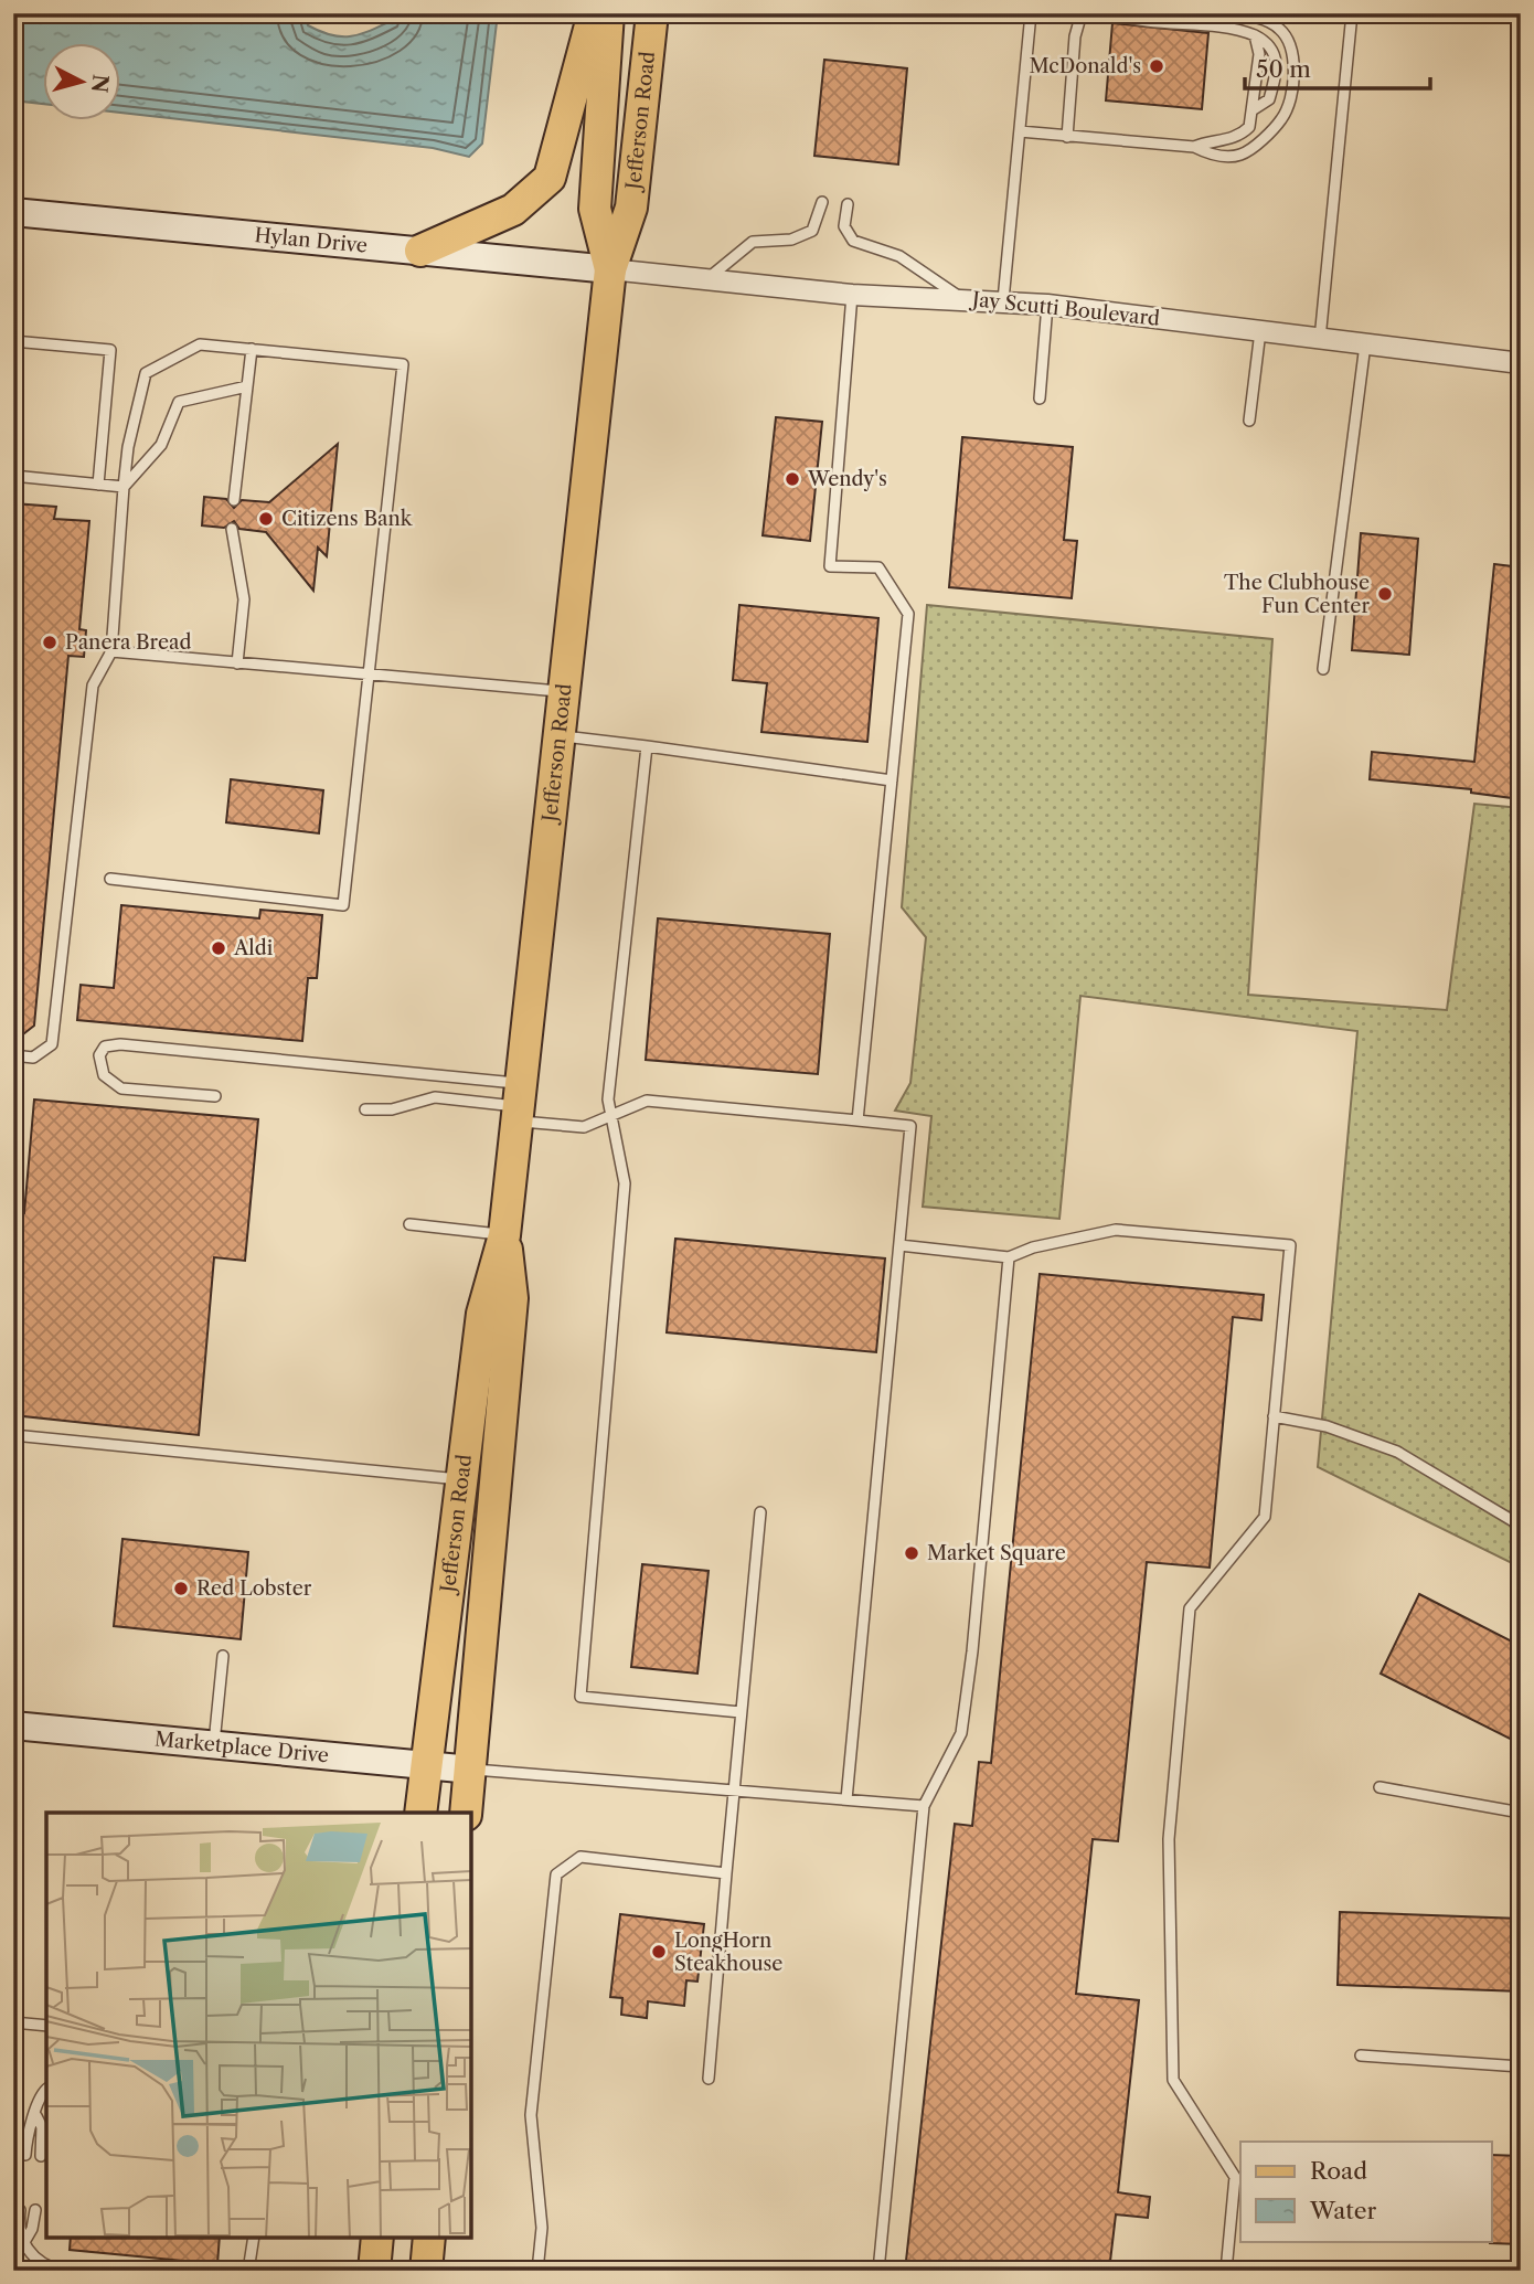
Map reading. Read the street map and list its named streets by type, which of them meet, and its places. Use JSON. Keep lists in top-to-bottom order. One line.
{"streets":{"main road":["Jefferson Road","Hylan Drive","Marketplace Drive"],"street":["Jay Scutti Boulevard"]},"crossings":[["Jefferson Road","Hylan Drive"],["Jefferson Road","Jay Scutti Boulevard"],["Jefferson Road","Marketplace Drive"],["Hylan Drive","Jay Scutti Boulevard"]],"places":["McDonald's","Wendy's","Citizens Bank","The Clubhouse Fun Center","Panera Bread","Aldi","Market Square","Red Lobster","LongHorn Steakhouse"],"legend":["Road","Water"],"scale_bar":"50 m","north":"right"}
